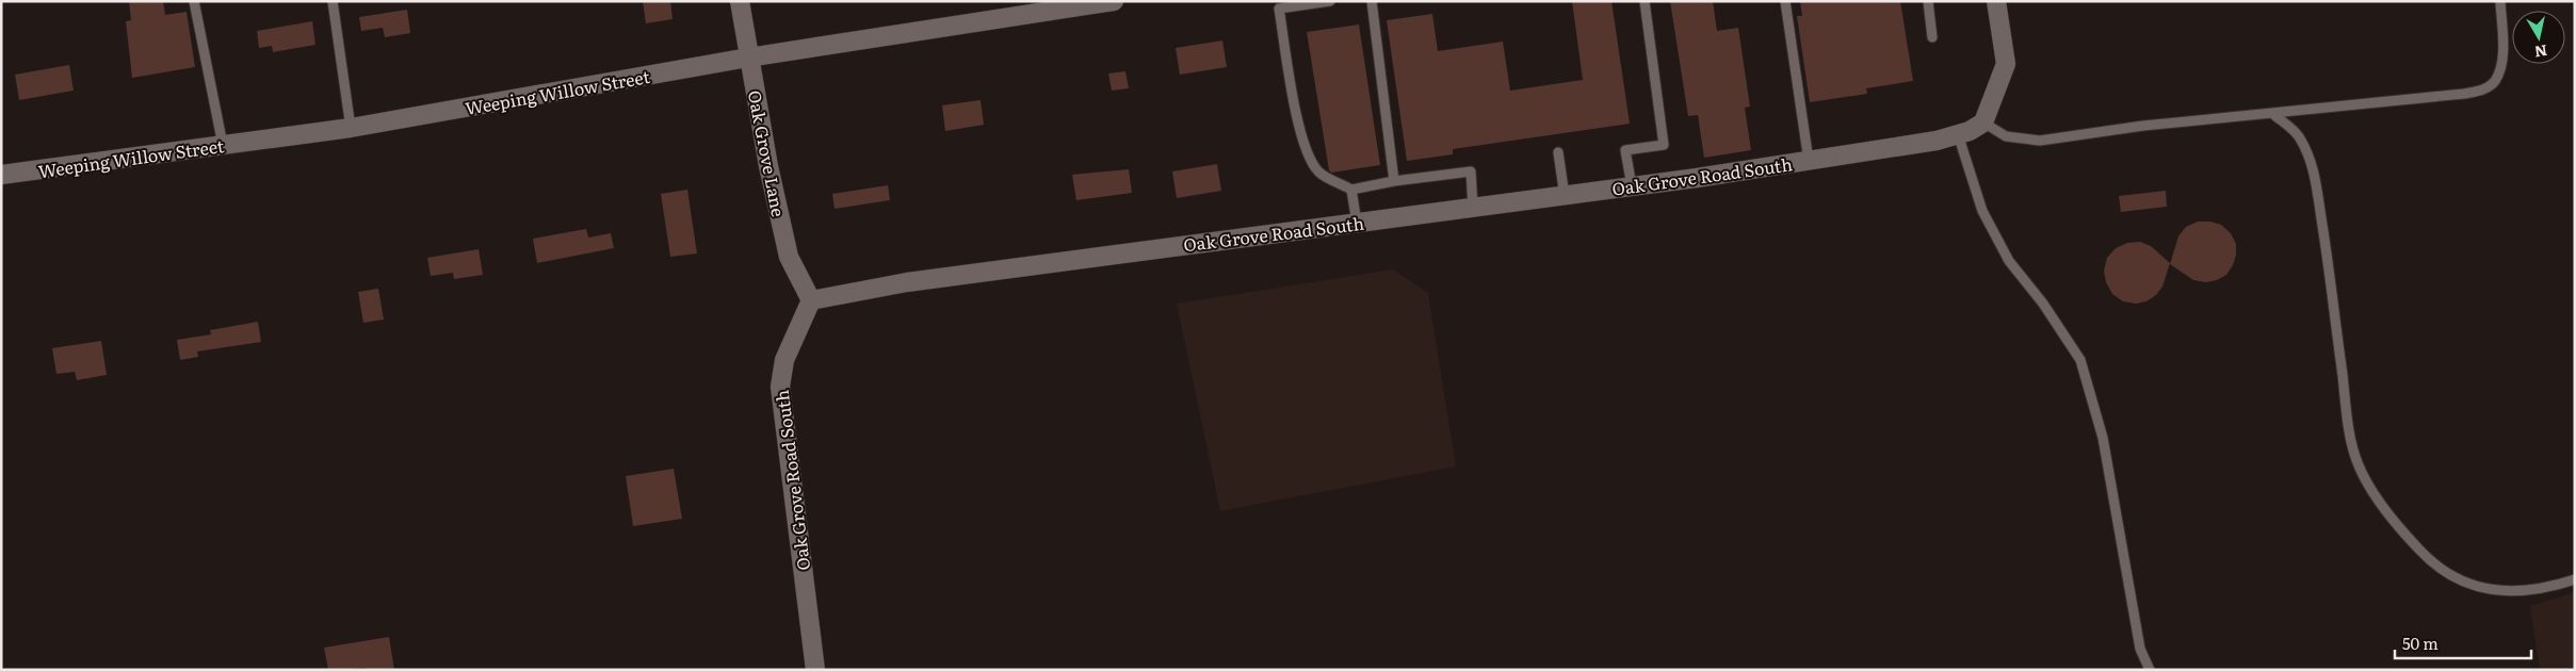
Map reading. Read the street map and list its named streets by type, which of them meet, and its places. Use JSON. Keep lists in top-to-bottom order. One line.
{"streets":{"street":["Weeping Willow Street","Oak Grove Lane","Oak Grove Road South"]},"crossings":[["Weeping Willow Street","Oak Grove Lane"],["Oak Grove Lane","Oak Grove Road South"]],"scale_bar":"50 m","north":"bottom"}
